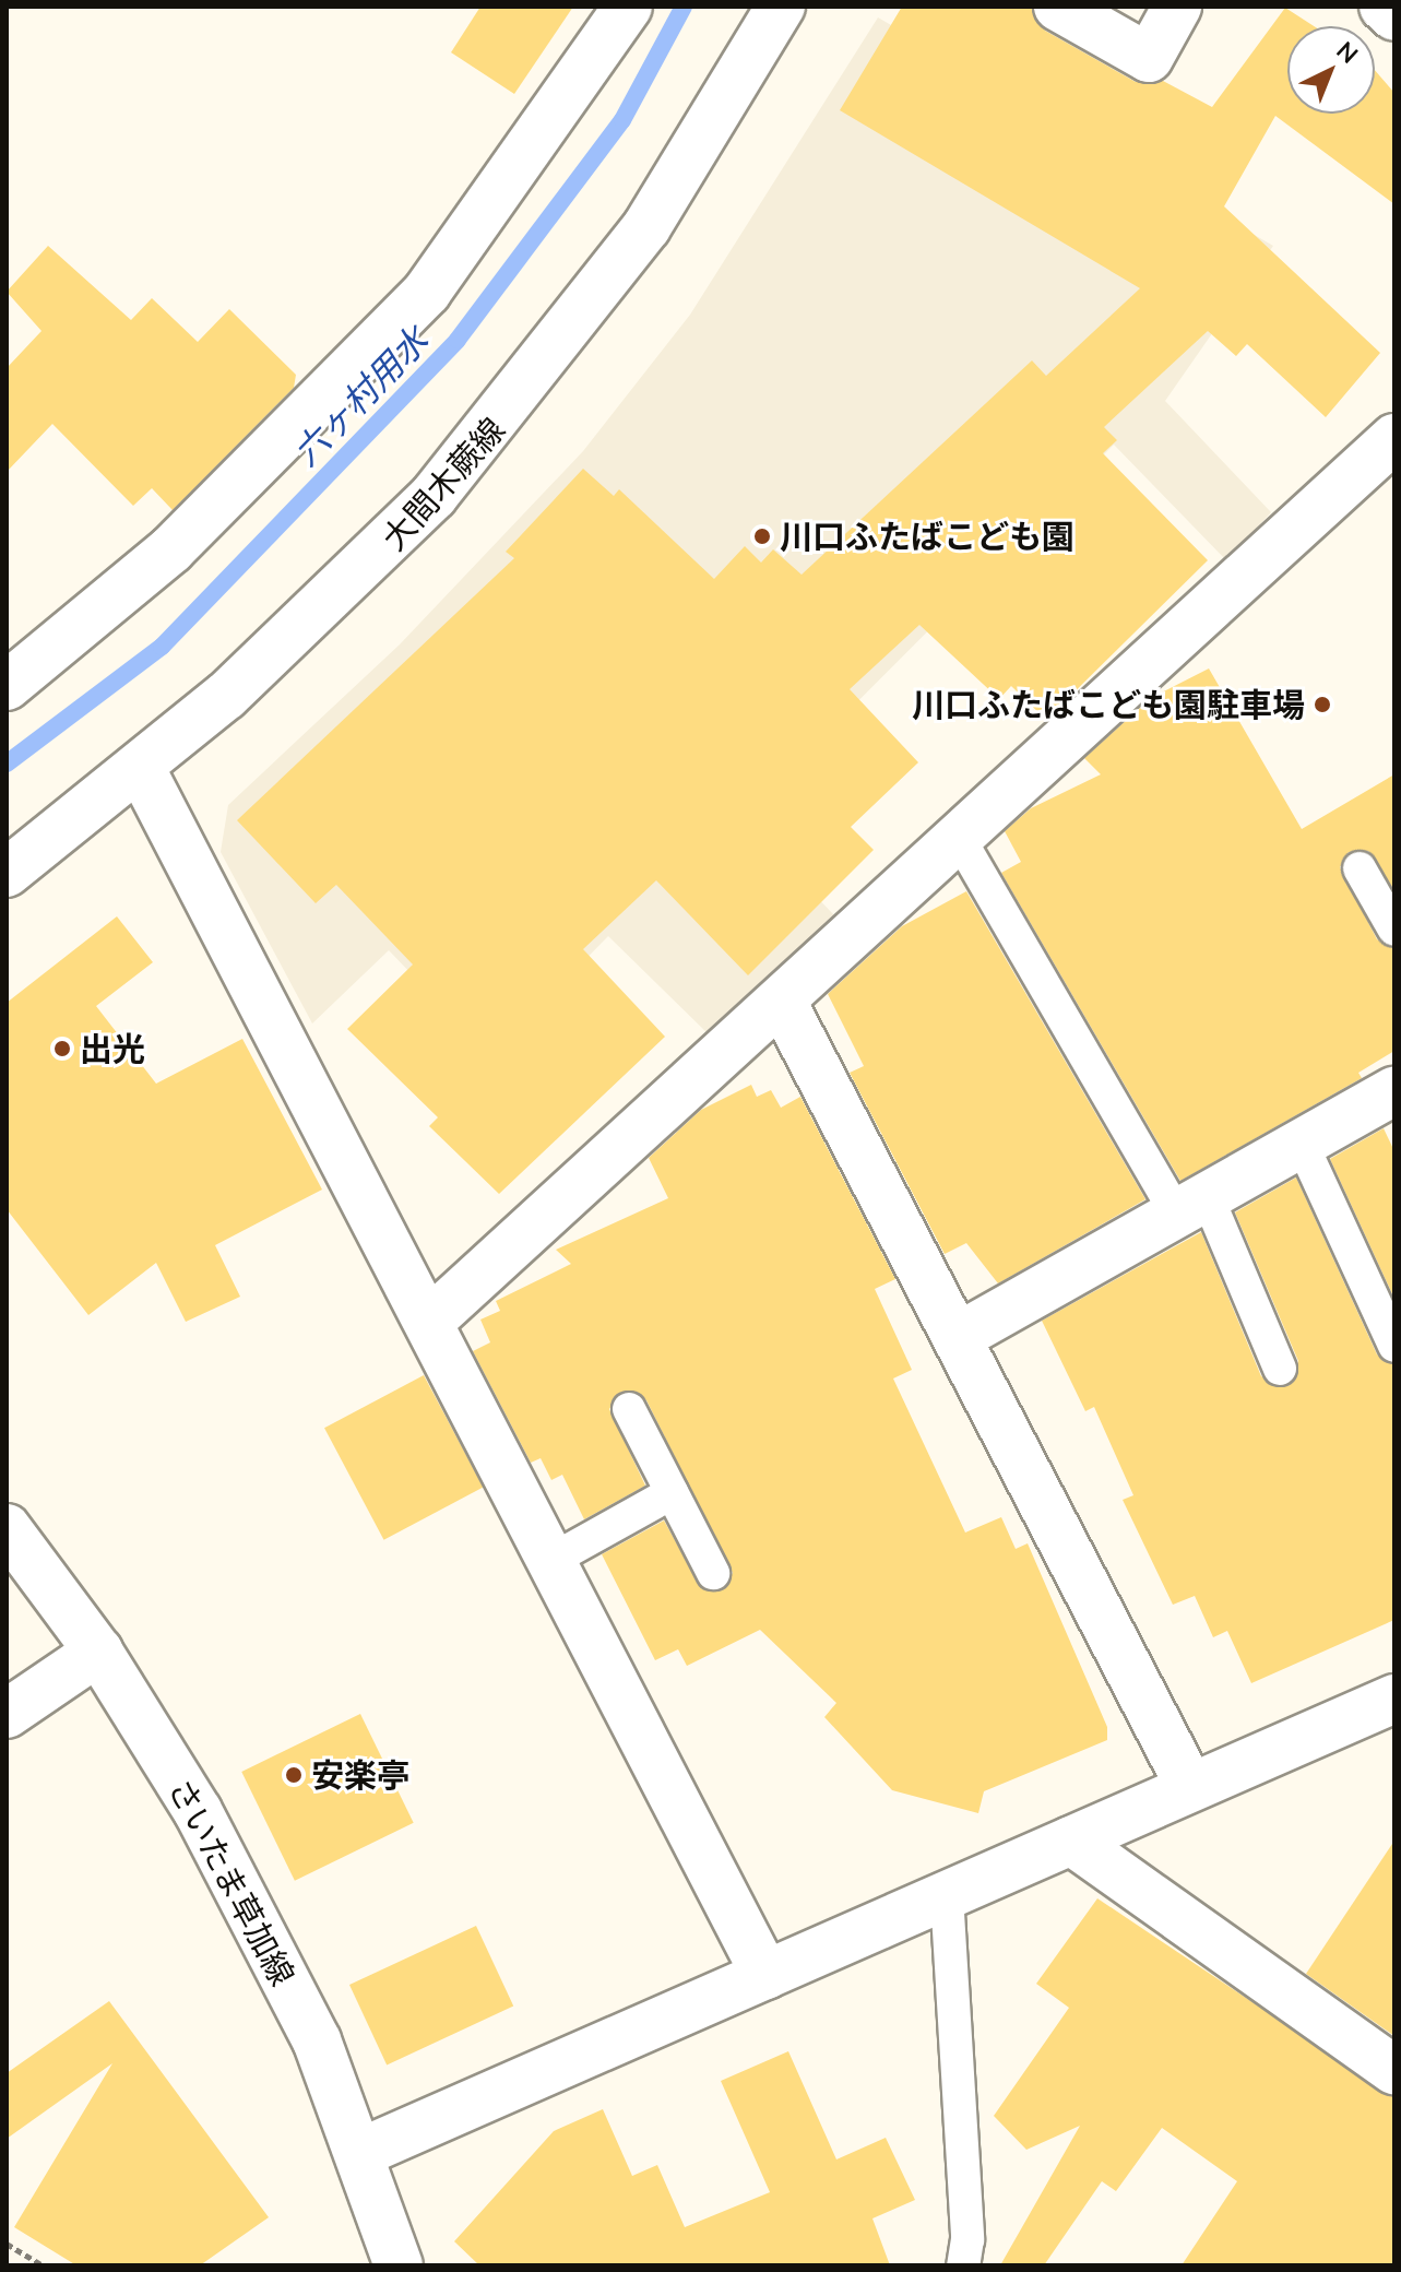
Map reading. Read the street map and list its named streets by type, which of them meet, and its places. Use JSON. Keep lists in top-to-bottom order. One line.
{"streets":{"street":["大間木蕨線","さいたま草加線"]},"water":["六ヶ村用水"],"places":["川口ふたばこども園","川口ふたばこども園駐車場","出光","安楽亭"],"north":"top right"}
